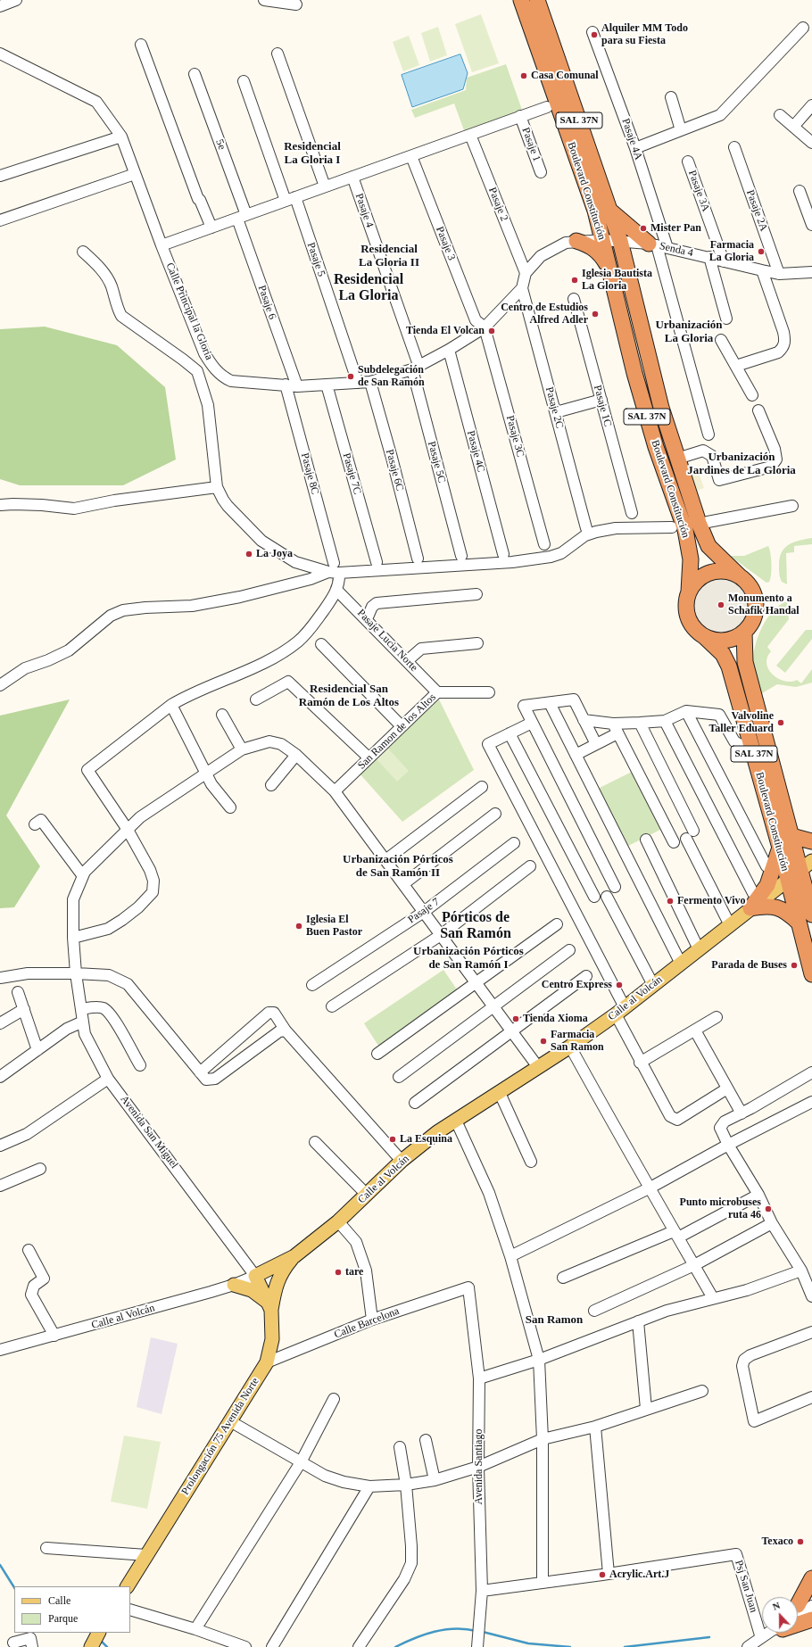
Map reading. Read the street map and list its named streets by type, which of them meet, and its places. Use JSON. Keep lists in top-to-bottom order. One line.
{"streets":{"highway":["SAL 37N","Boulevard Constitución"],"main road":["Calle al Volcán","Prolongación 75 Avenida Norte"],"street":["Pasaje 4A","5e","Pasaje 1","Pasaje 3A","Pasaje 2","Pasaje 4","Pasaje 2A","Pasaje 3","Senda 4","Pasaje 5","Pasaje 6","Calle Principal la Gloria","Pasaje 1C","Pasaje 2C","Pasaje 3C","Pasaje 4C","Pasaje 5C","Pasaje 6C","Pasaje 8C","Pasaje 7C","Pasaje Lucia Norte","San Ramon de los Altos","Pasaje 7","Avenida San Miguel","Calle Barcelona","Avenida Santiago","Psj San Juan"]},"crossings":[["SAL 37N","Boulevard Constitución"],["Pasaje 4A","Senda 4"],["5e","Pasaje 6"],["Boulevard Constitución","Senda 4"],["Boulevard Constitución","Calle al Volcán"],["Pasaje 3A","Senda 4"],["Pasaje 4","Calle Principal la Gloria"],["Pasaje 4","Pasaje 5C"],["Pasaje 2A","Senda 4"],["Pasaje 3","Calle Principal la Gloria"],["Pasaje 3","Pasaje 3C"],["Pasaje 5","Calle Principal la Gloria"],["Pasaje 6","Calle Principal la Gloria"],["Calle Principal la Gloria","Pasaje 2C"],["Calle Principal la Gloria","Pasaje 3C"],["Calle Principal la Gloria","Pasaje 4C"],["Calle Principal la Gloria","Pasaje 5C"],["Calle Principal la Gloria","Pasaje 6C"],["Calle Principal la Gloria","Pasaje 8C"],["Calle Principal la Gloria","Pasaje 7C"],["Pasaje Lucia Norte","San Ramon de los Altos"],["San Ramon de los Altos","Avenida San Miguel"],["Pasaje 7","Avenida San Miguel"],["Calle al Volcán","Avenida San Miguel"],["Calle al Volcán","Prolongación 75 Avenida Norte"],["Avenida San Miguel","Prolongación 75 Avenida Norte"],["Calle Barcelona","Prolongación 75 Avenida Norte"],["Calle Barcelona","Avenida Santiago"]],"districts":["Residencial La Gloria I","Residencial La Gloria II","Residencial La Gloria","Urbanización La Gloria","Urbanización Jardines de La Gloria","Residencial San Ramón de Los Altos","Urbanización Pórticos de San Ramón II","Pórticos de San Ramón","Urbanización Pórticos de San Ramón I","San Ramon"],"places":["Alquiler MM Todo para su Fiesta","Casa Comunal","Mister Pan","Farmacia La Gloria","Iglesia Bautista La Gloria","Centro de Estudios Alfred Adler","Tienda El Volcan","Subdelegación de San Ramón","La Joya","Monumento a Schafik Handal","Valvoline Taller Eduard","Fermento Vivo","Iglesia El Buen Pastor","Parada de Buses","Centro Express","Tienda Xioma","Farmacia San Ramon","La Esquina","Punto microbuses ruta 46","tare","Texaco","Acrylic.Art.J"],"legend":["Calle","Parque"],"north":"top"}
